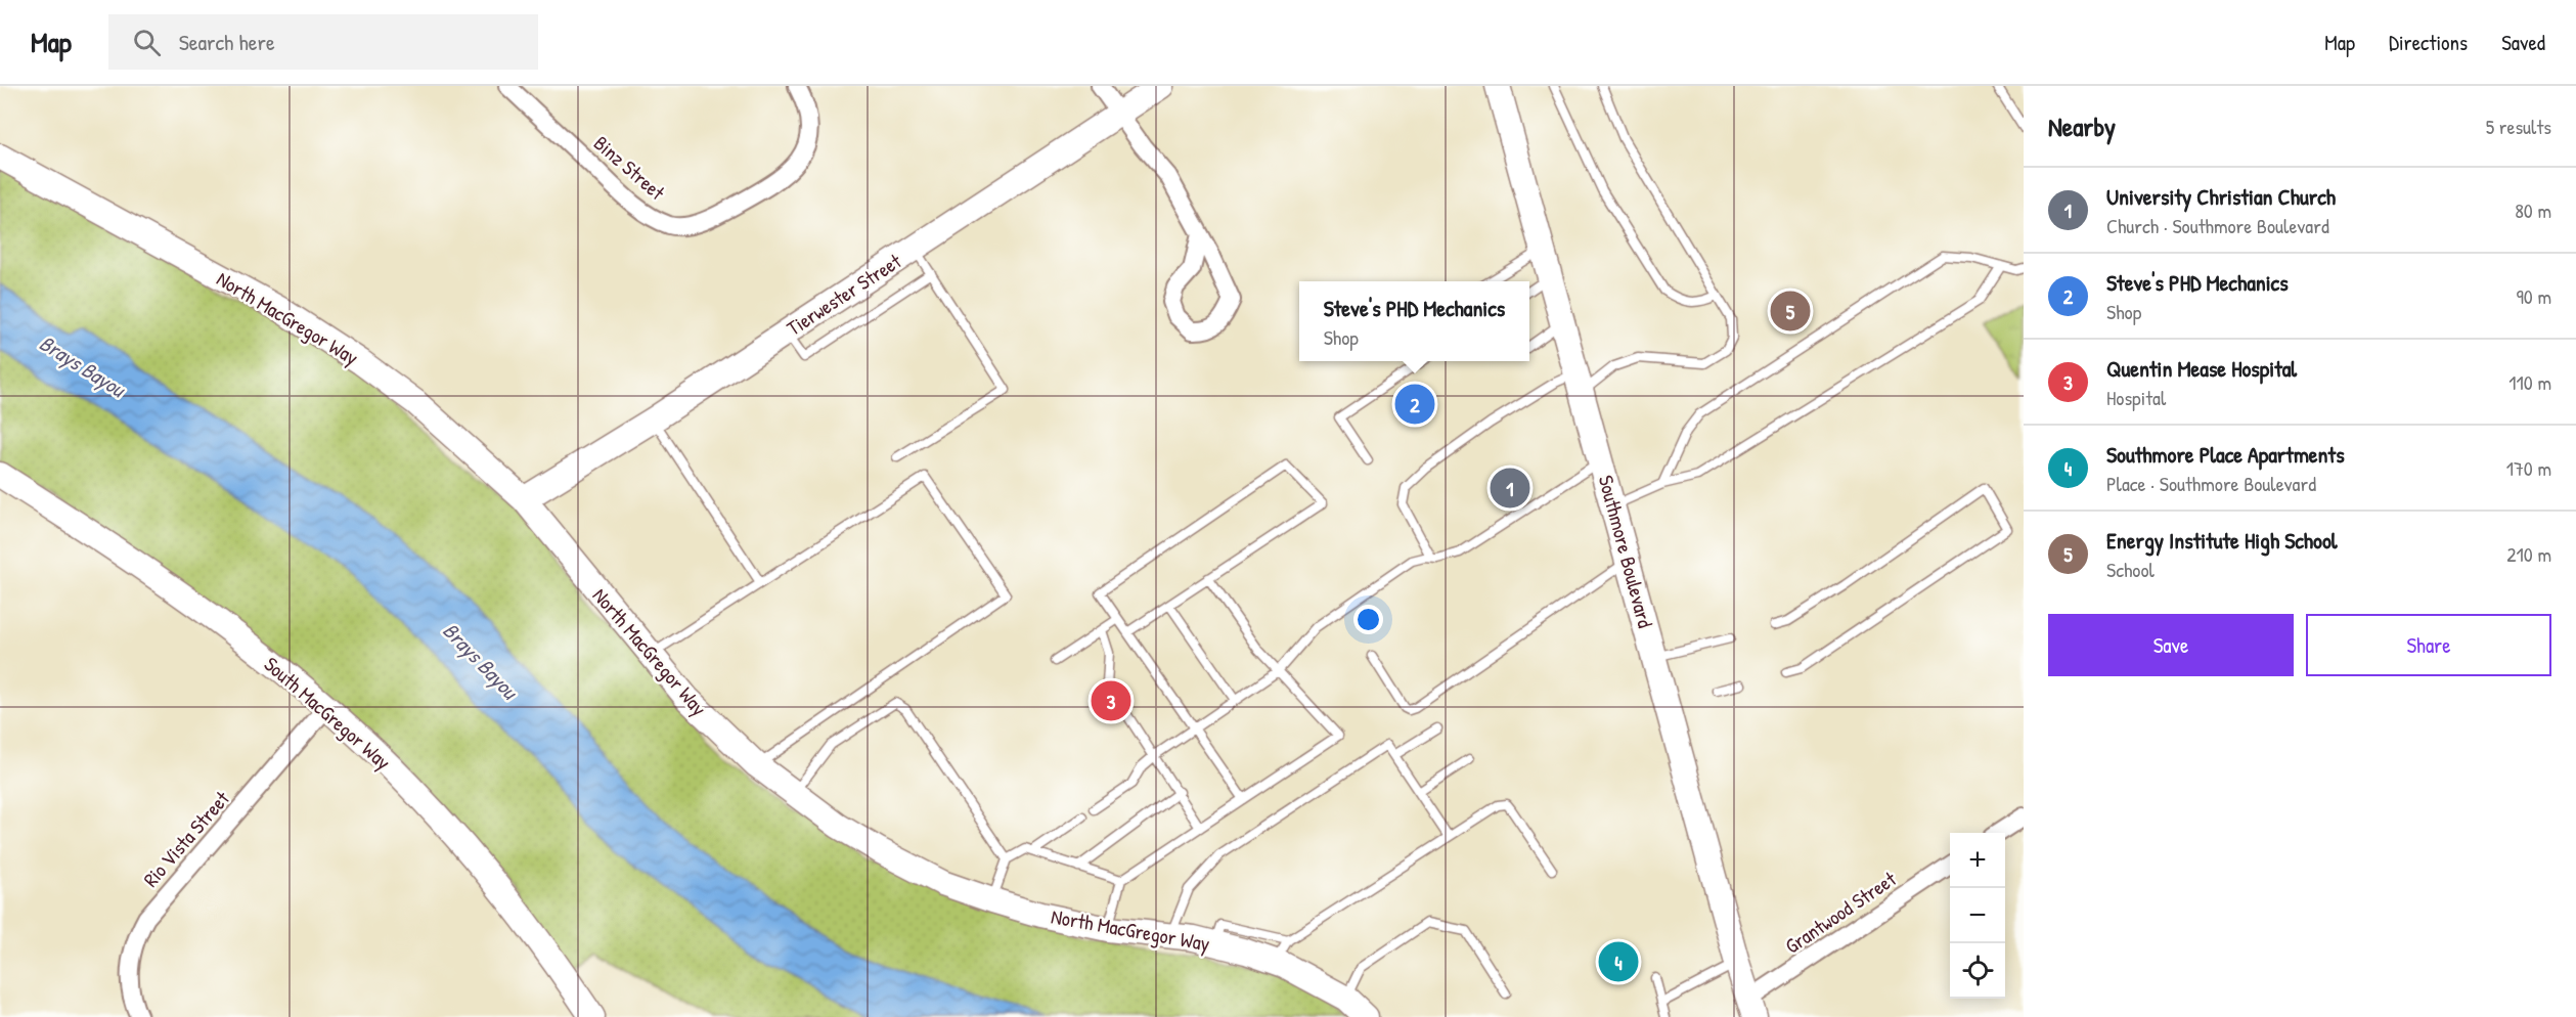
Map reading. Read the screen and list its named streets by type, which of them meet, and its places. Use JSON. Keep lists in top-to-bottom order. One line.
{"streets":{"main road":["Tierwester Street","North MacGregor Way","Southmore Boulevard","South MacGregor Way"],"street":["Binz Street","Rio Vista Street","Grantwood Street"]},"crossings":[["Tierwester Street","North MacGregor Way"],["Southmore Boulevard","Grantwood Street"],["South MacGregor Way","Rio Vista Street"]],"water":["Brays Bayou"],"page":{"header":"Map","search":"Search here","nav":["Map","Directions","Saved"],"heading":["Nearby","5 results"],"list":[{"mark":"1","name":"University Christian Church","note":"Church · Southmore Boulevard","value":"80 m"},{"mark":"2","name":"Steve's PHD Mechanics","note":"Shop","value":"90 m"},{"mark":"3","name":"Quentin Mease Hospital","note":"Hospital","value":"110 m"},{"mark":"4","name":"Southmore Place Apartments","note":"Place · Southmore Boulevard","value":"170 m"},{"mark":"5","name":"Energy Institute High School","note":"School","value":"210 m"}],"popup":["Steve's PHD Mechanics","Shop"],"pins":["5","2","1","3","4"],"buttons":["Save","Share"],"map_buttons":["+","−"]}}
